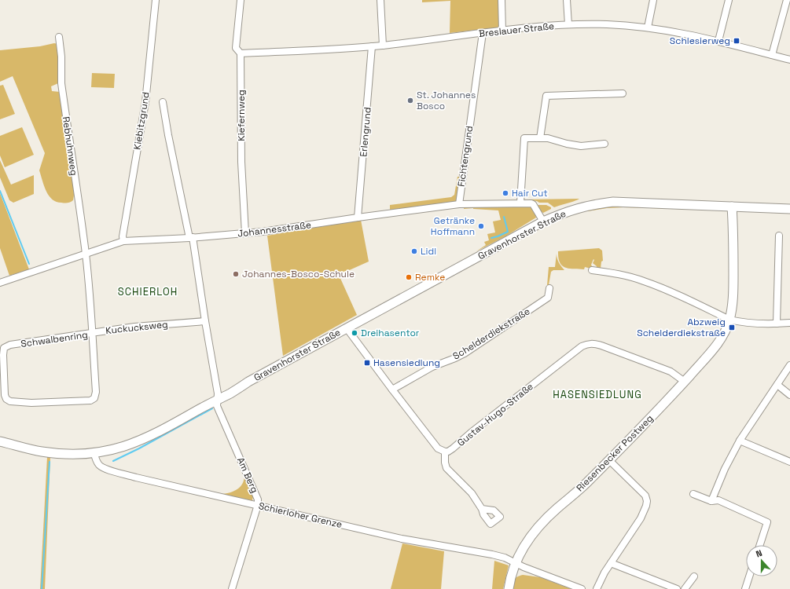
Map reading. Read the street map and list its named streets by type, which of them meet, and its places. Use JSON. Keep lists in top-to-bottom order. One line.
{"streets":{"main road":["Gravenhorster Straße","Riesenbecker Postweg"],"street":["Breslauer Straße","Kiefernweg","Kiebitzgrund","Erlengrund","Rebhuhnweg","Fichtengrund","Johannesstraße","Kuckucksweg","Schelderdiekstraße","Schwalbenring","Gustav-Hugo-Straße","Am Berg","Schierloher Grenze"]},"crossings":[["Breslauer Straße","Kiefernweg"],["Breslauer Straße","Erlengrund"],["Breslauer Straße","Fichtengrund"],["Kiefernweg","Johannesstraße"],["Kiebitzgrund","Johannesstraße"],["Erlengrund","Johannesstraße"],["Rebhuhnweg","Johannesstraße"],["Rebhuhnweg","Kuckucksweg"],["Fichtengrund","Johannesstraße"],["Johannesstraße","Gravenhorster Straße"],["Johannesstraße","Kuckucksweg"],["Johannesstraße","Am Berg"],["Gravenhorster Straße","Riesenbecker Postweg"],["Gravenhorster Straße","Am Berg"],["Gravenhorster Straße","Schierloher Grenze"],["Kuckucksweg","Schwalbenring"],["Kuckucksweg","Am Berg"],["Gustav-Hugo-Straße","Riesenbecker Postweg"],["Riesenbecker Postweg","Schierloher Grenze"],["Am Berg","Schierloher Grenze"]],"districts":["SCHIERLOH","HASENSIEDLUNG"],"places":{"transit":["Schlesierweg","Abzweig Schelderdiekstraße","Hasensiedlung"],"other":["St. Johannes Bosco","Hair Cut","Getränke Hoffmann","Lidl","Johannes-Bosco-Schule","Remke","Dreihasentor"]},"north":"top"}
